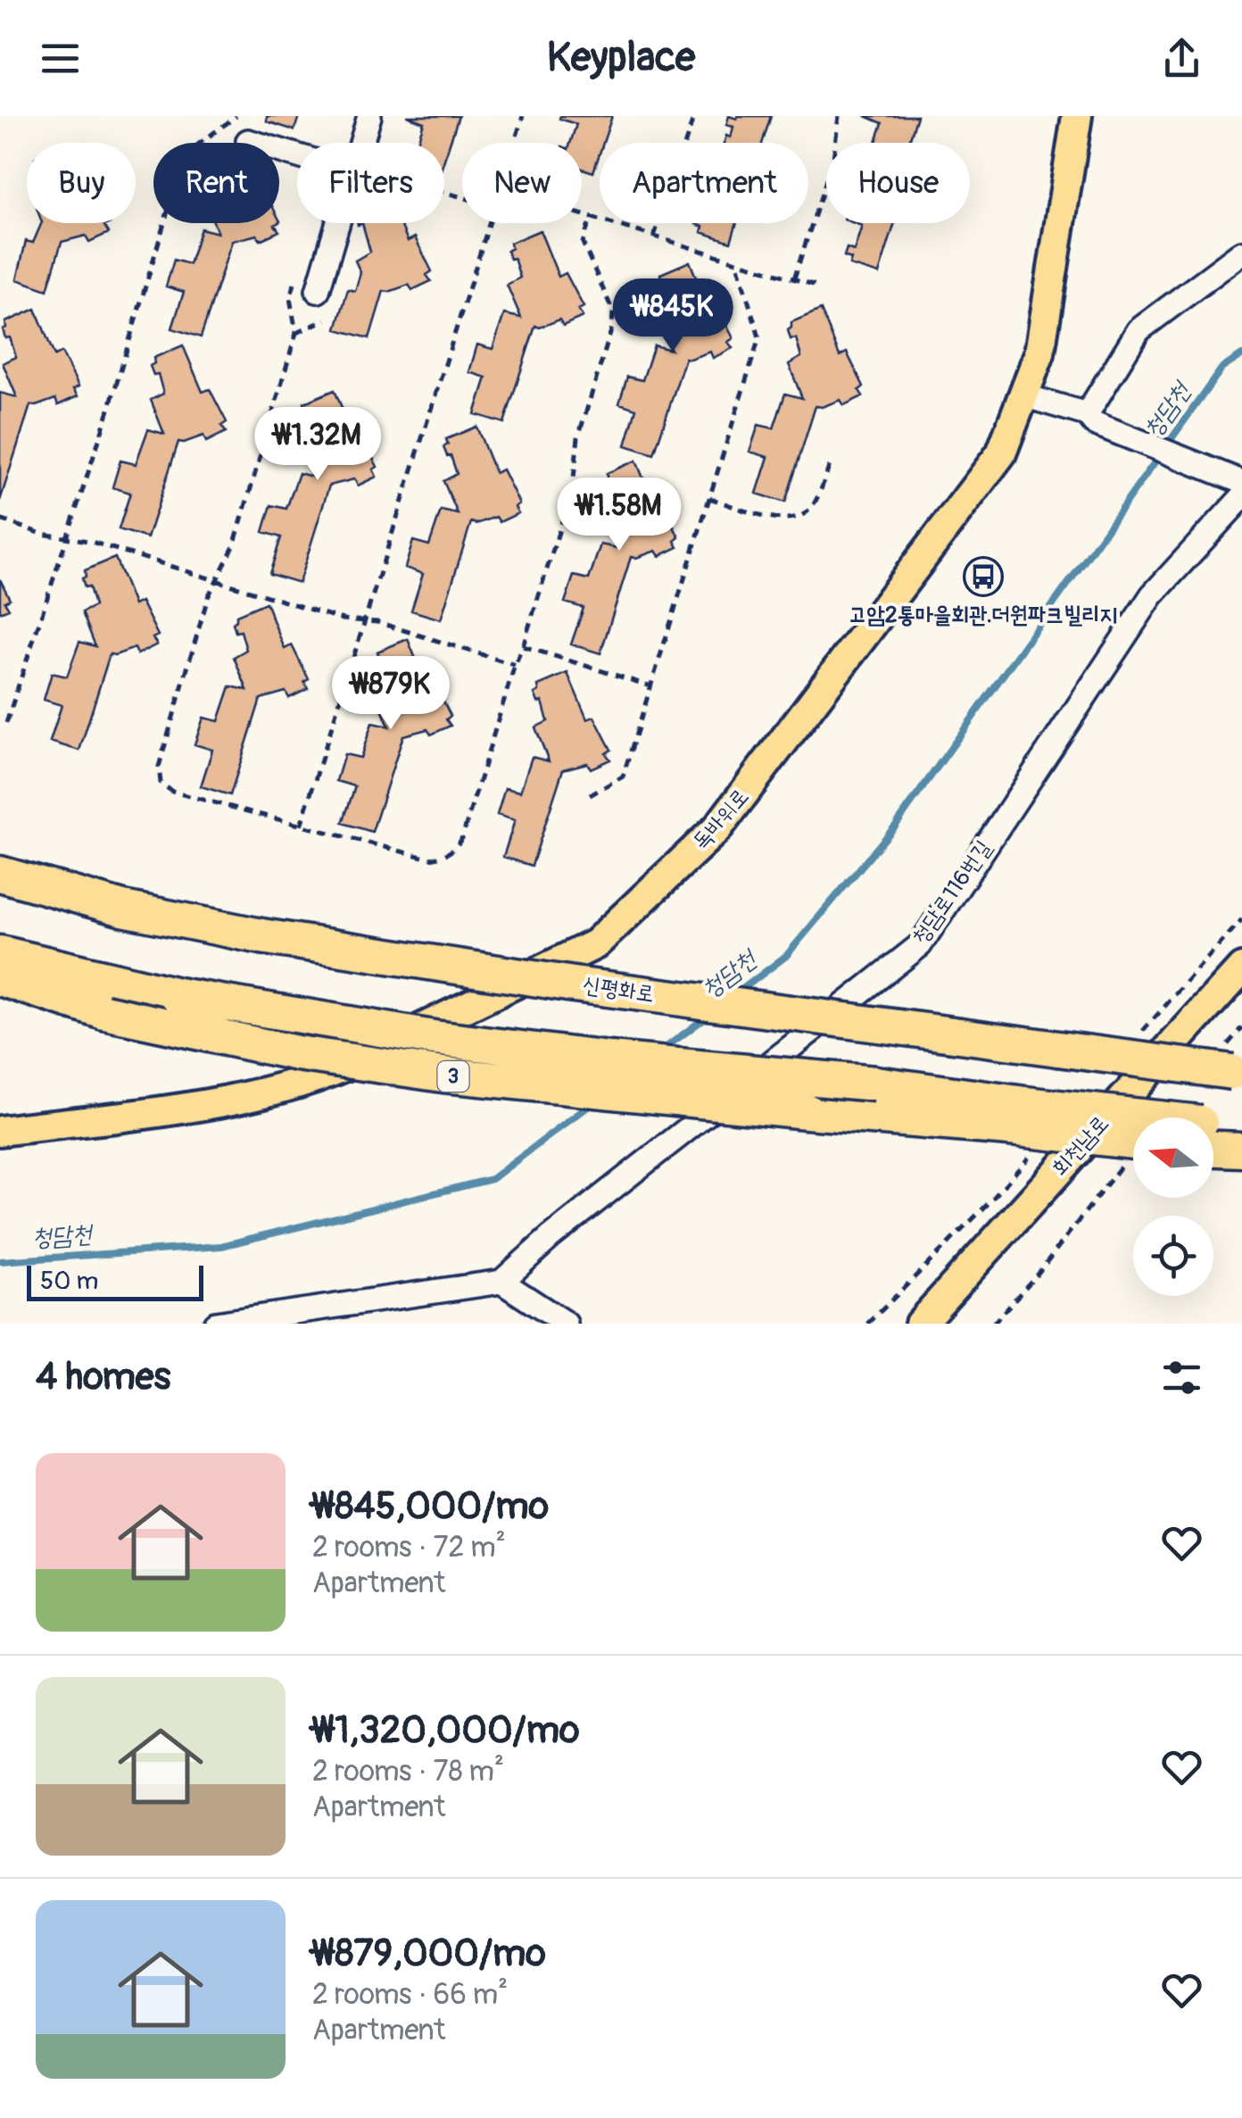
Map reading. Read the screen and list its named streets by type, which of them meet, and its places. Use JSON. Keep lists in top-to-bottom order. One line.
{"streets":{"highway":["신평화로","3"],"main road":["독바위로","회천남로"],"street":["청담로116번길"]},"water":["청담천"],"places":{"bus stop":["고암2통마을회관.더원파크빌리지"]},"scale_bar":"50 m","north":"left","page":{"header":"Keyplace","chip":["Buy","Rent","Filters","New","Apartment","House"],"price":["₩845K","₩1.32M","₩1.58M","₩879K"],"scale":"50 m","heading":"4 homes","list":[{"name":"₩845,000/mo","note":"2 rooms · 72 m² · Apartment"},{"name":"₩1,320,000/mo","note":"2 rooms · 78 m² · Apartment"},{"name":"₩879,000/mo","note":"2 rooms · 66 m² · Apartment"}]}}
